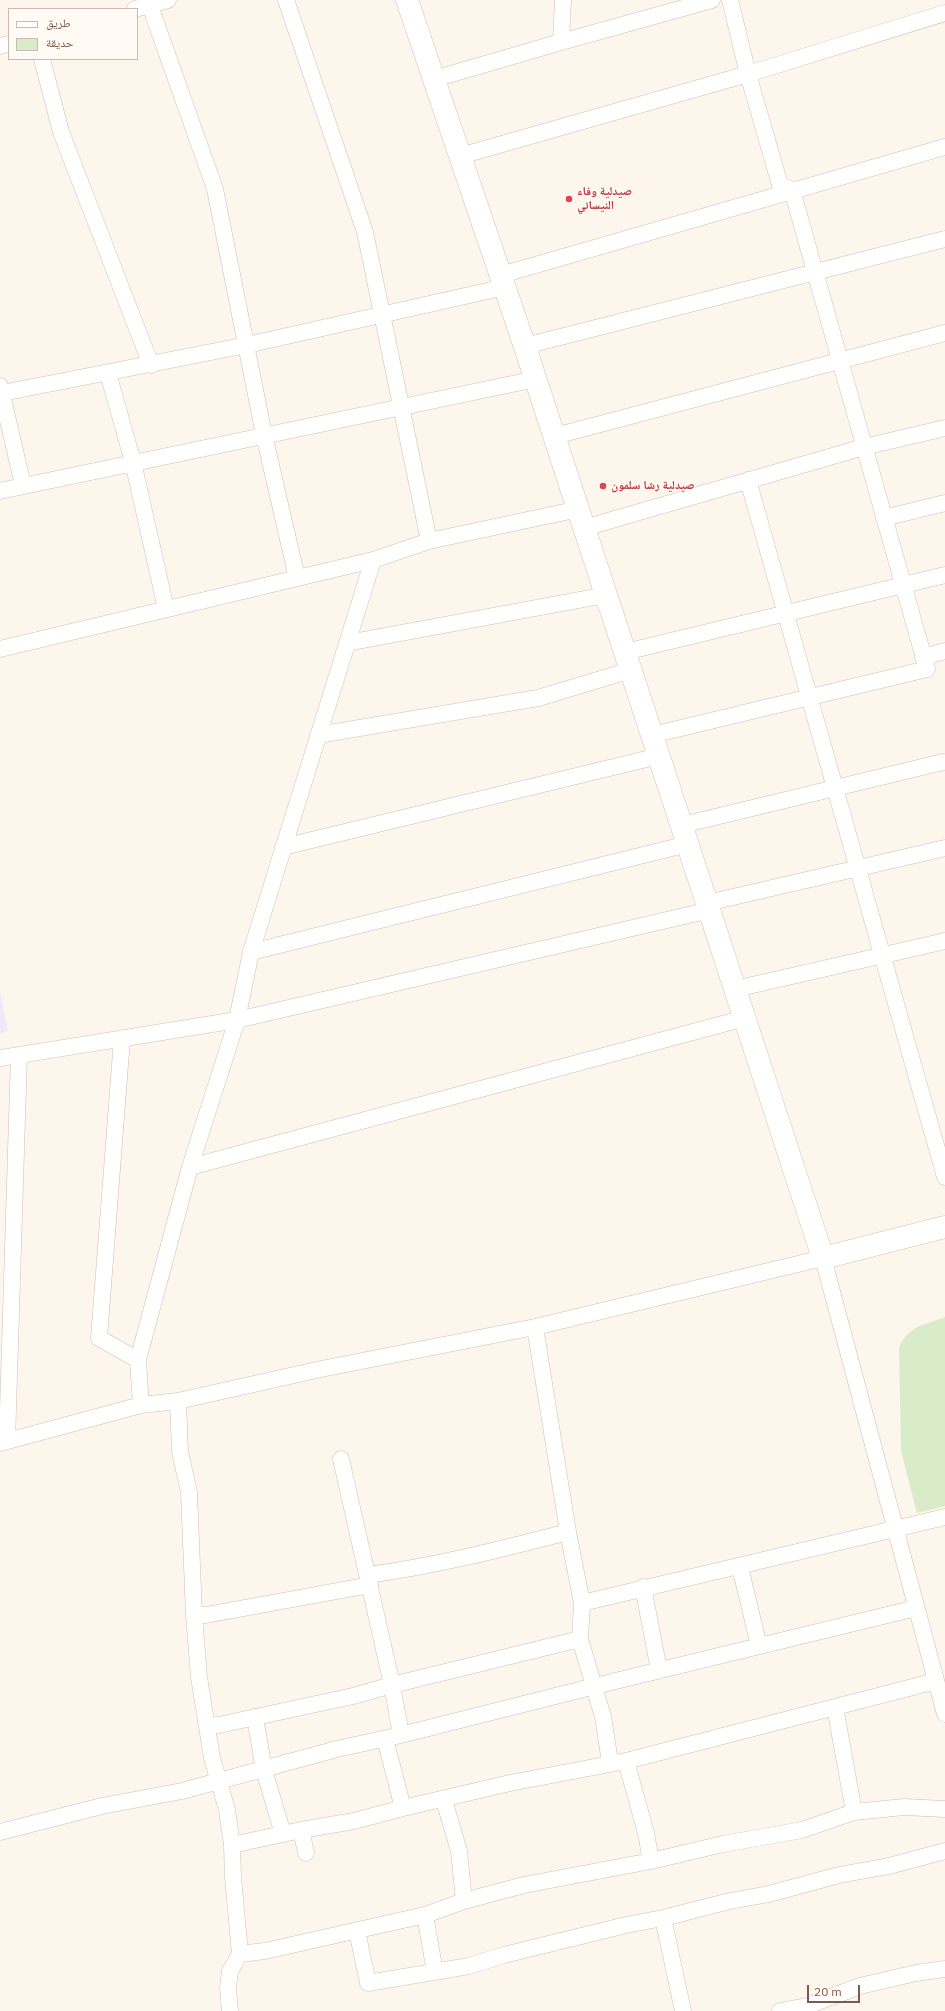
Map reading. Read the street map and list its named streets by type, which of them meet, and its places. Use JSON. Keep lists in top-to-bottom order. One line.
{"places":["صيدلية وفاء النيساني","صيدلية رشا سلمون"],"legend":["طريق","حديقة"],"scale_bar":"20 m"}
